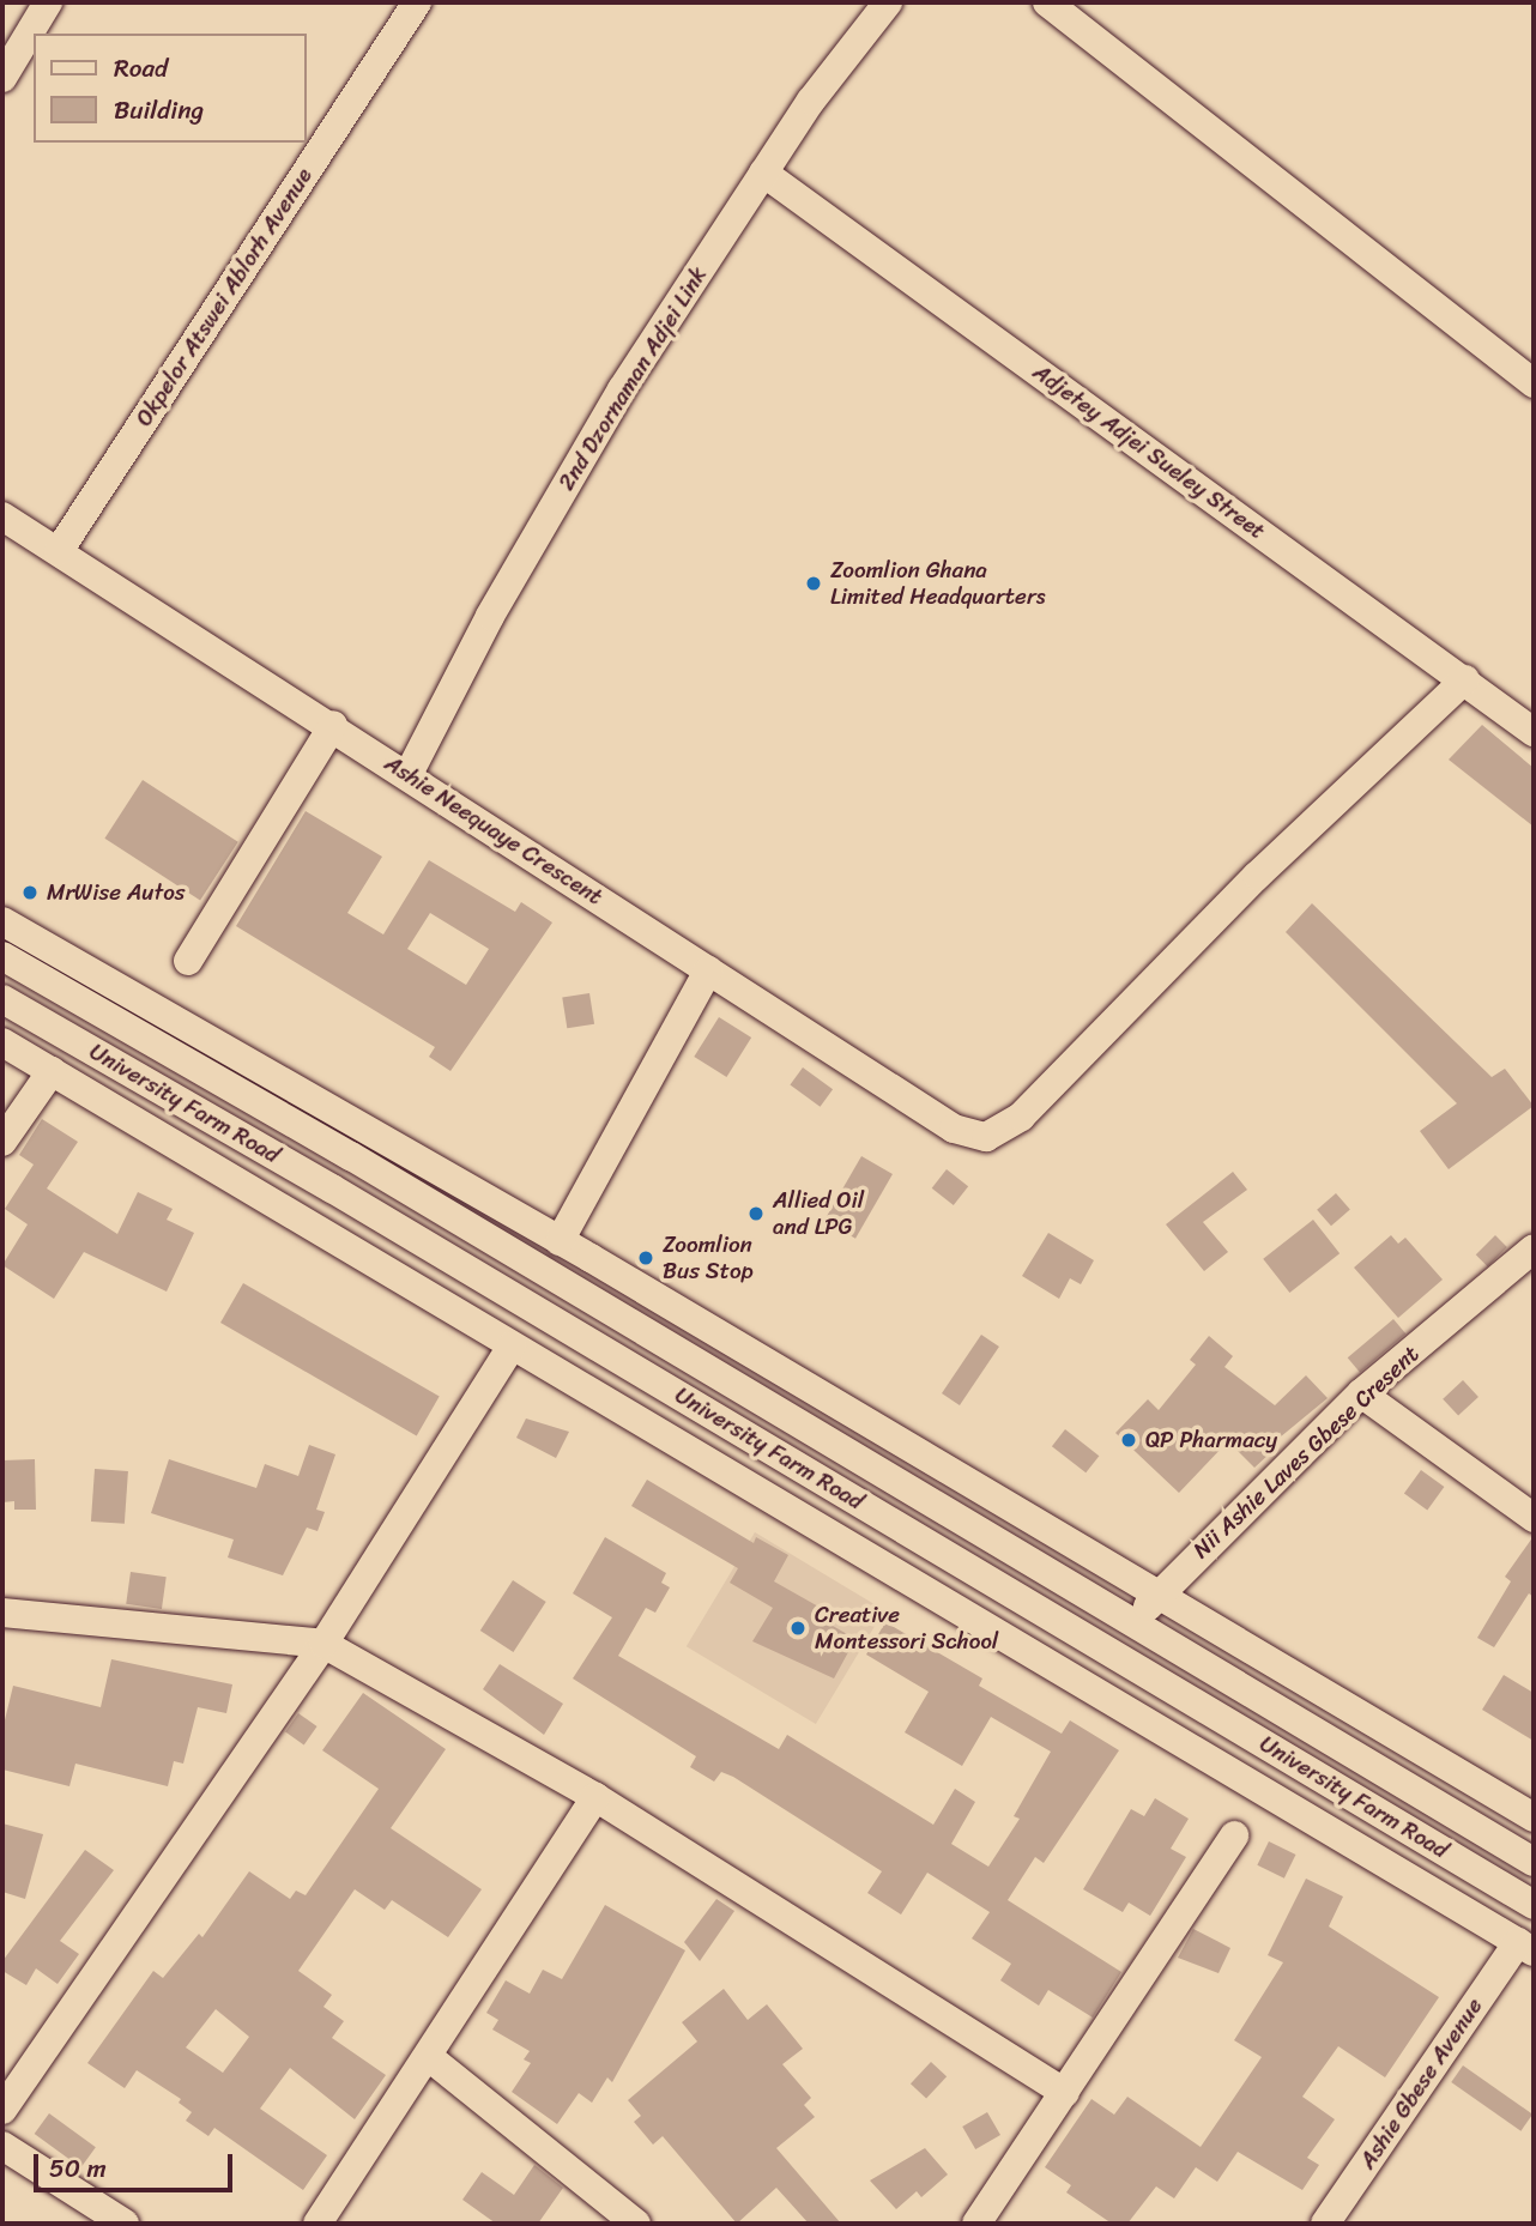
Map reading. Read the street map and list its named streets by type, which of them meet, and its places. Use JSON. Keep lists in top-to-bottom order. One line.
{"streets":{"street":["Okpelor Atswei Ablorh Avenue","2nd Dzornaman Adjei Link","Adjetey Adjei Sueley Street","Ashie Neequaye Crescent","University Farm Road","Nii Ashie Laves Gbese Cresent","Ashie Gbese Avenue"]},"crossings":[["Okpelor Atswei Ablorh Avenue","Ashie Neequaye Crescent"],["2nd Dzornaman Adjei Link","Adjetey Adjei Sueley Street"],["2nd Dzornaman Adjei Link","Ashie Neequaye Crescent"],["Adjetey Adjei Sueley Street","Ashie Neequaye Crescent"],["University Farm Road","Nii Ashie Laves Gbese Cresent"]],"places":["Zoomlion Ghana Limited Headquarters","MrWise Autos","Allied Oil and LPG","Zoomlion Bus Stop","QP Pharmacy","Creative Montessori School"],"legend":["Road","Building"],"scale_bar":"50 m"}
